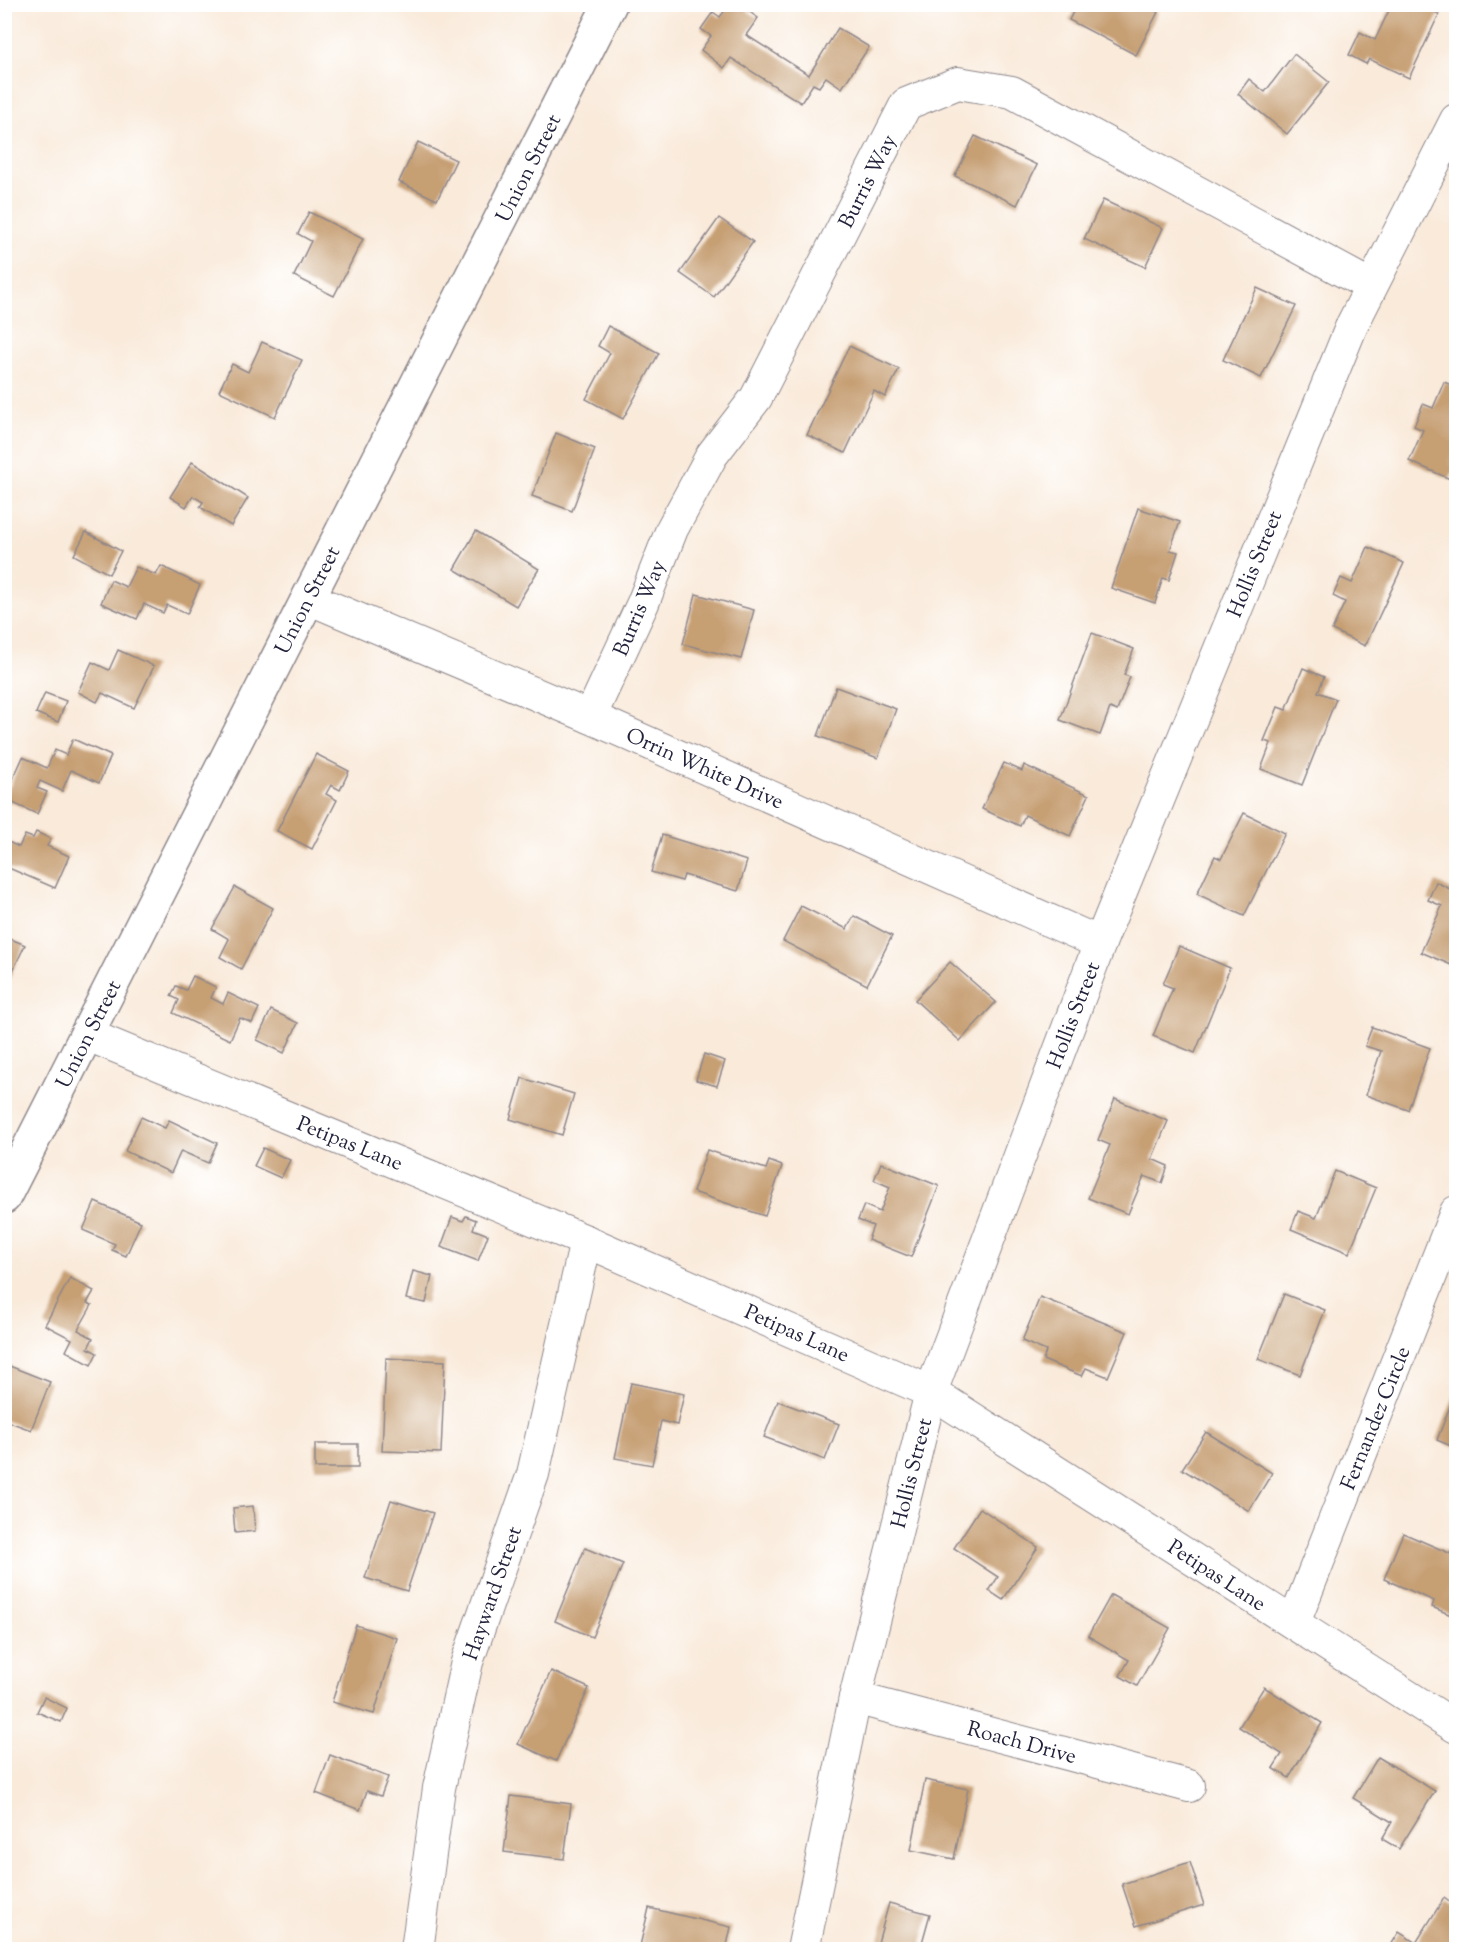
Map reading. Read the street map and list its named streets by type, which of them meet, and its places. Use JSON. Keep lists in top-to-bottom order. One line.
{"streets":{"main road":["Union Street"],"street":["Burris Way","Hollis Street","Orrin White Drive","Petipas Lane","Fernandez Circle","Hayward Street","Roach Drive"]},"crossings":[["Union Street","Orrin White Drive"],["Union Street","Petipas Lane"],["Burris Way","Hollis Street"],["Burris Way","Orrin White Drive"],["Hollis Street","Orrin White Drive"],["Hollis Street","Petipas Lane"],["Hollis Street","Roach Drive"],["Petipas Lane","Fernandez Circle"],["Petipas Lane","Hayward Street"]]}
